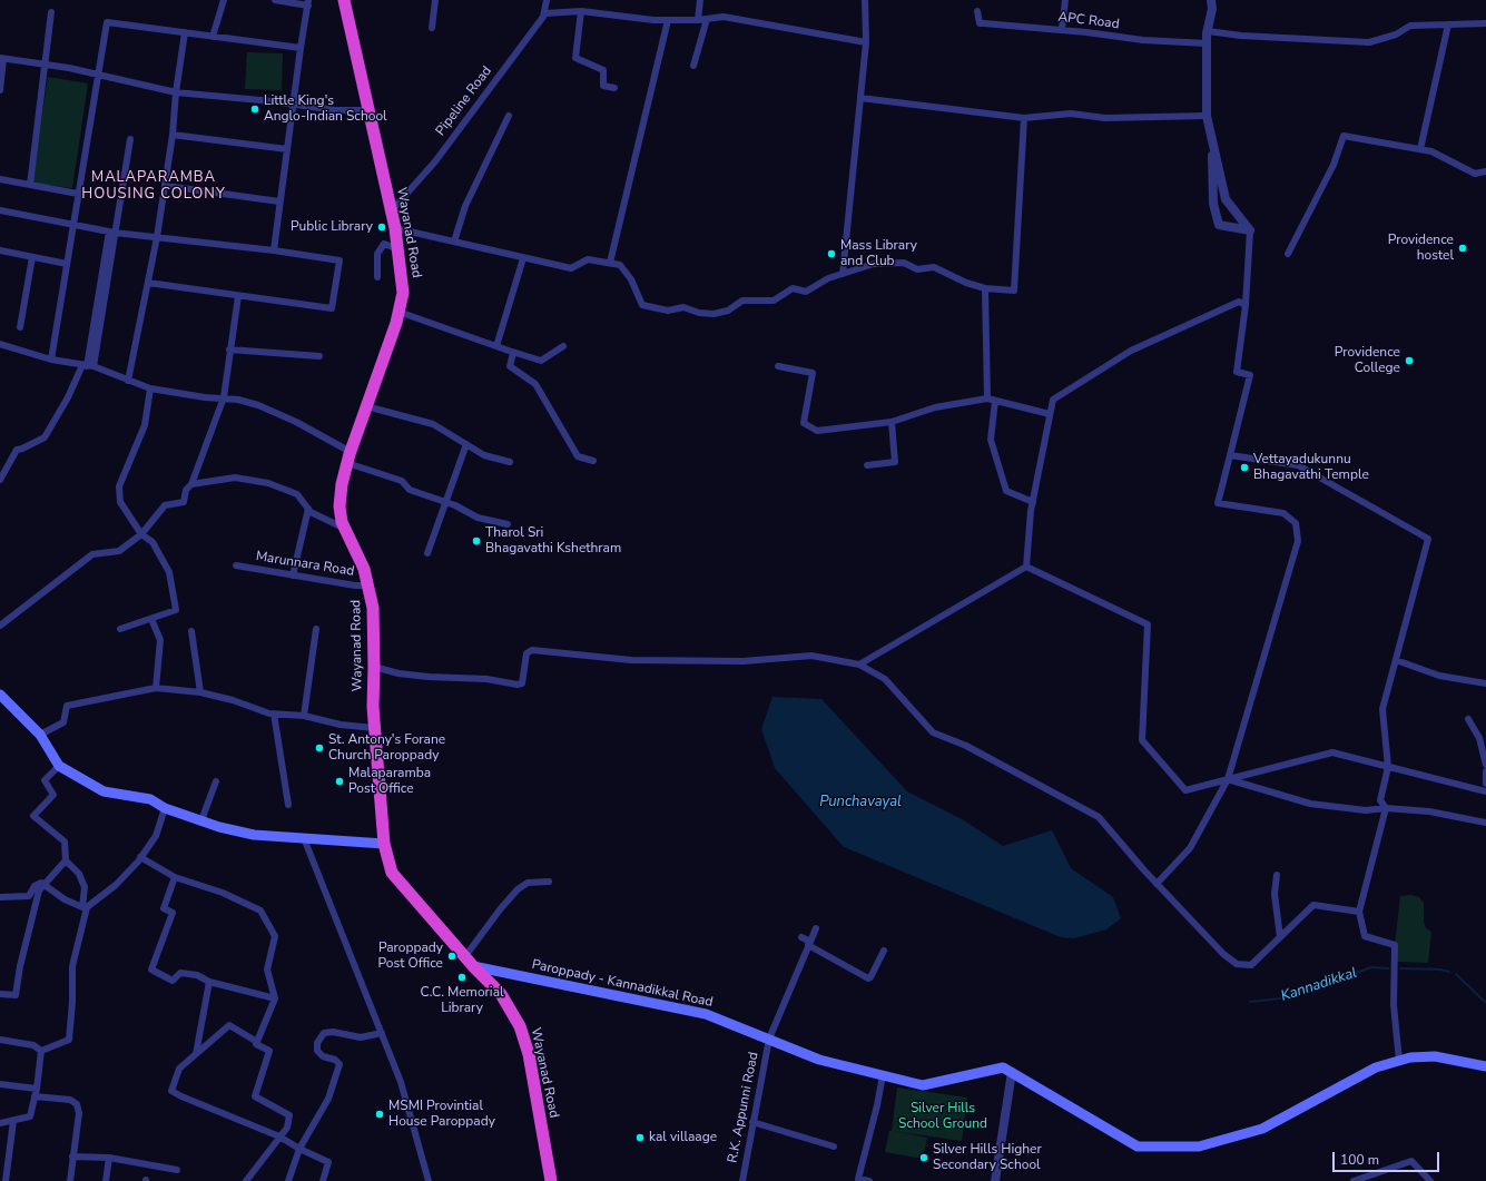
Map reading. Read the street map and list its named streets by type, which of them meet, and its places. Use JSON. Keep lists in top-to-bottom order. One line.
{"streets":{"highway":["Wayanad Road"],"main road":["Paroppady - Kannadikkal Road"],"street":["APC Road","Pipeline Road","Marunnara Road","R.K. Appunni Road"]},"crossings":[["Pipeline Road","Wayanad Road"],["Wayanad Road","Marunnara Road"],["Wayanad Road","Paroppady - Kannadikkal Road"],["Paroppady - Kannadikkal Road","R.K. Appunni Road"]],"districts":["MALAPARAMBA HOUSING COLONY"],"water":["Punchavayal","Kannadikkal"],"parks":["Silver Hills School Ground"],"places":["Little King's Anglo-Indian School","Public Library","Providence hostel","Mass Library and Club","Providence College","Vettayadukunnu Bhagavathi Temple","Tharol Sri Bhagavathi Kshethram","St. Antony's Forane Church Paroppady","Malaparamba Post Office","Paroppady Post Office","C.C. Memorial Library","MSMI Provintial House Paroppady","kal villaage","Silver Hills Higher Secondary School"],"scale_bar":"100 m"}
